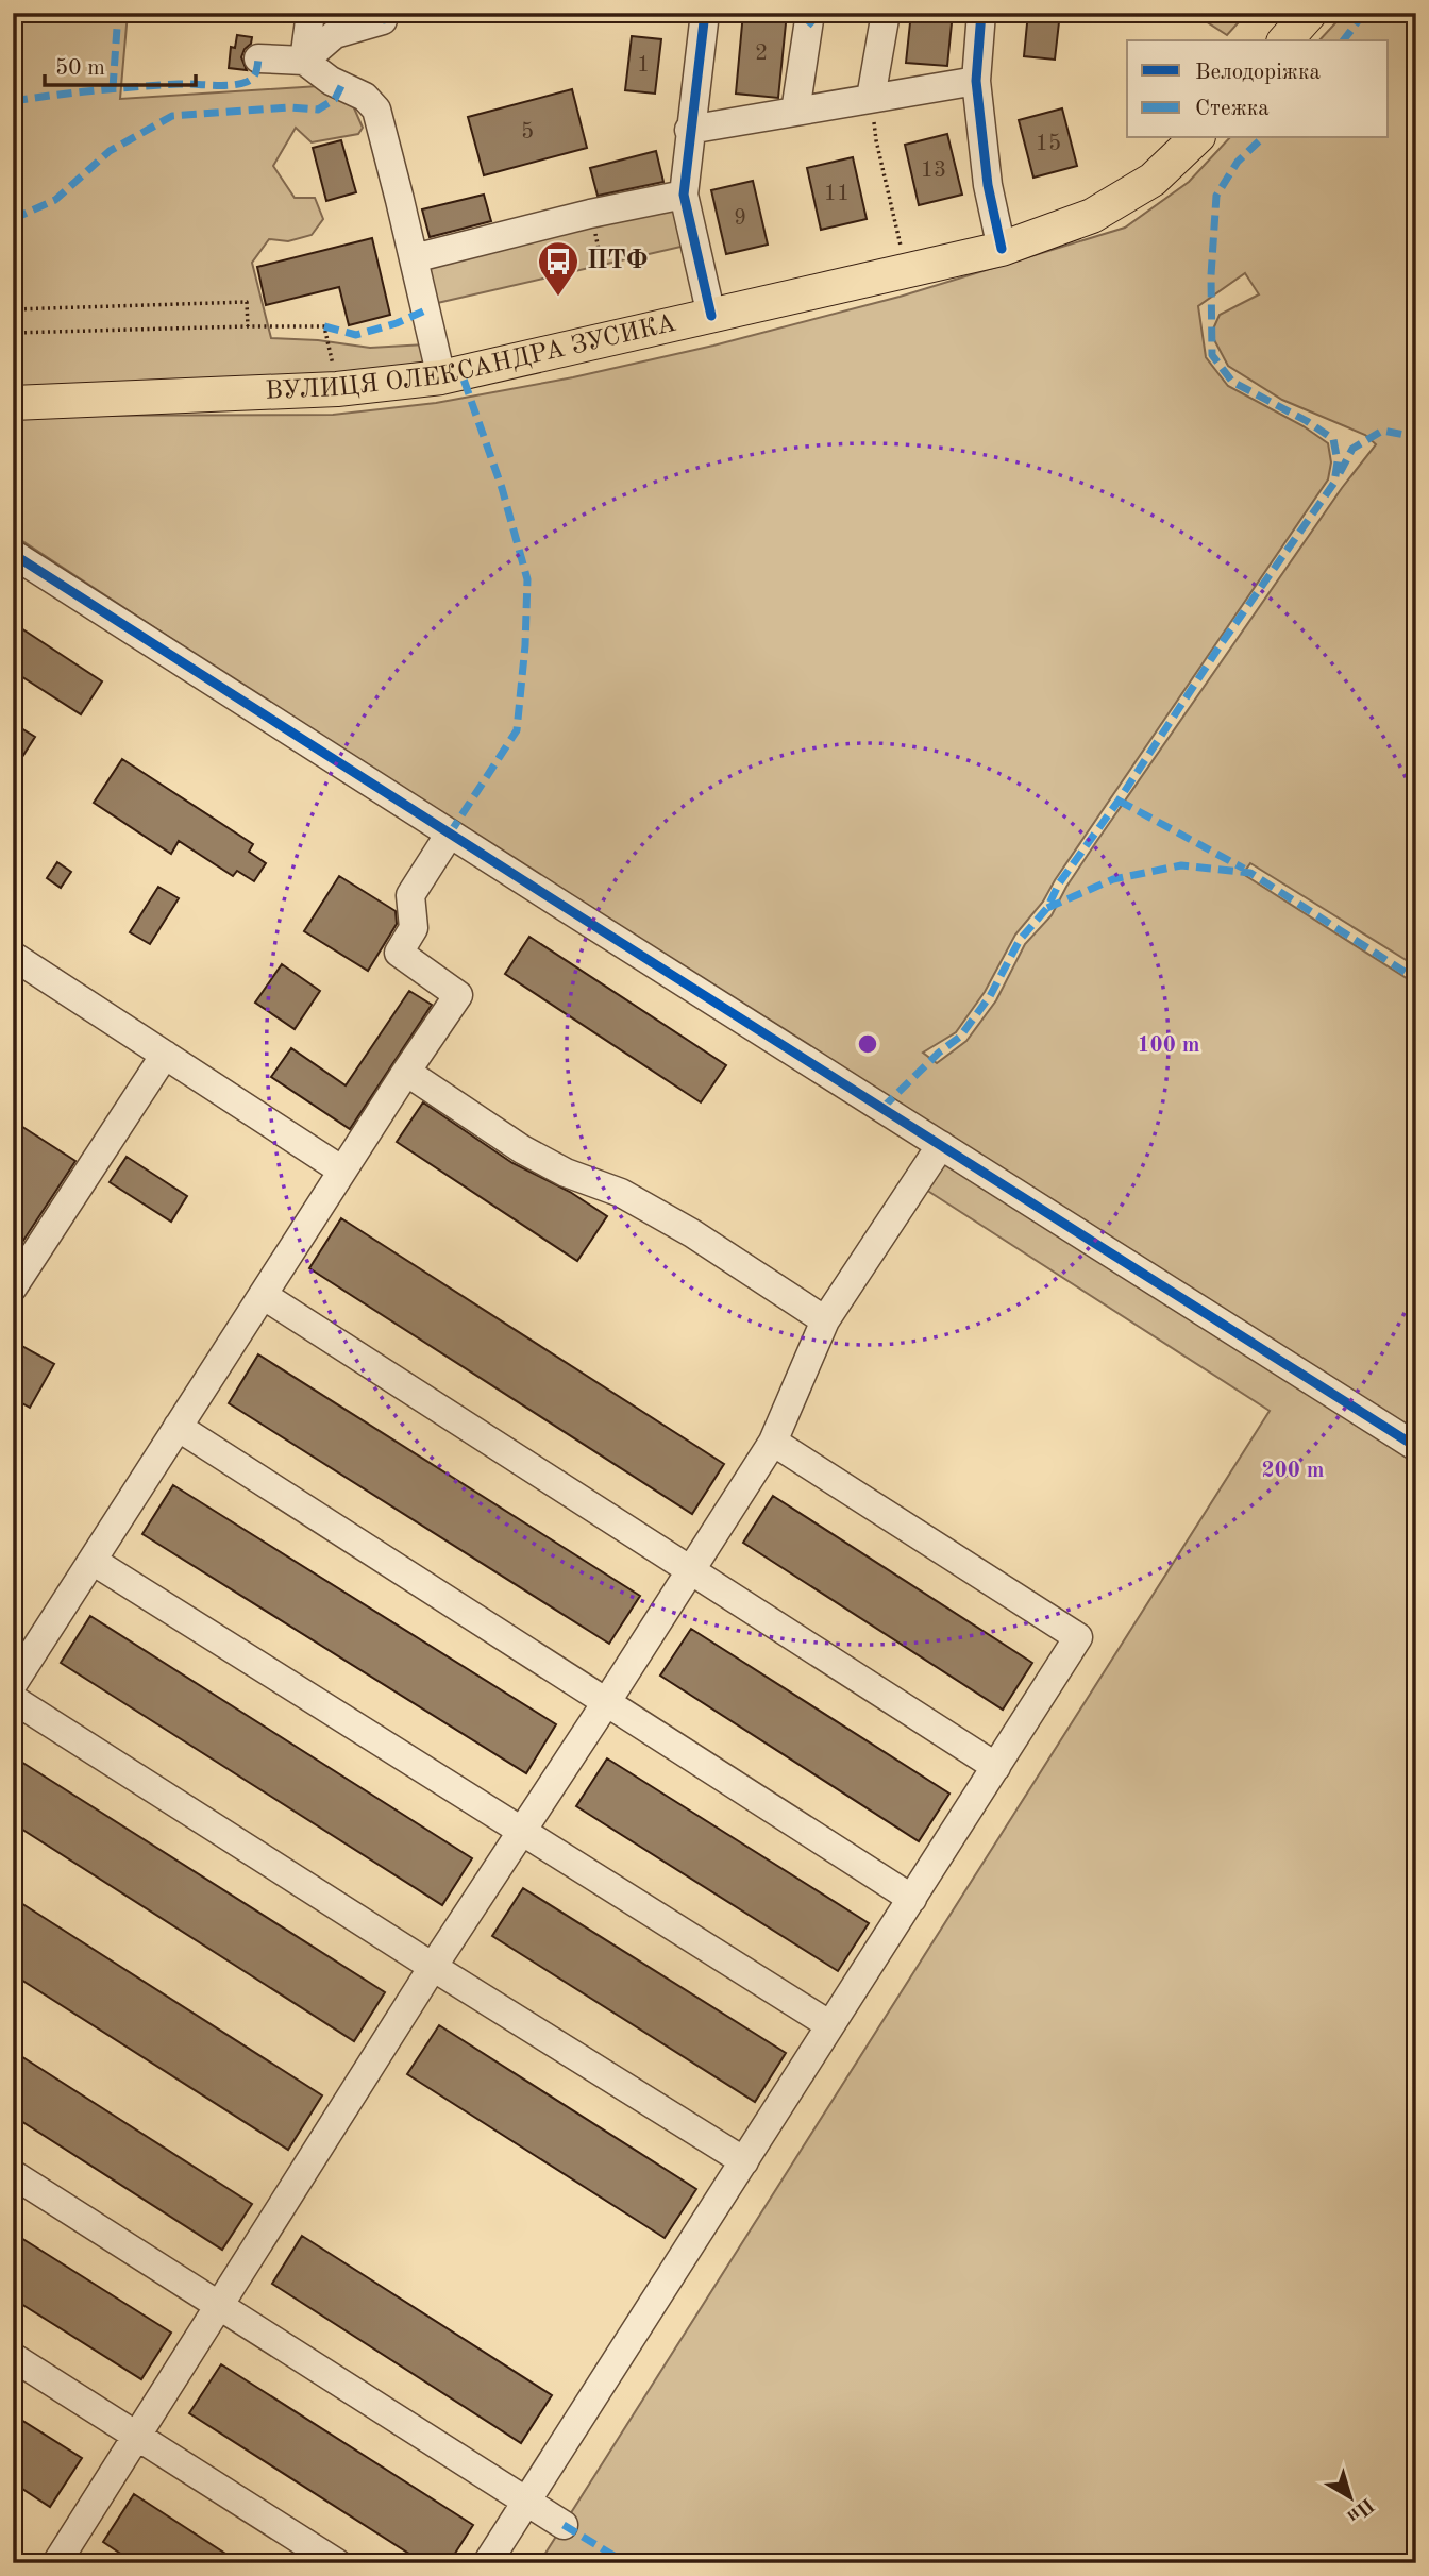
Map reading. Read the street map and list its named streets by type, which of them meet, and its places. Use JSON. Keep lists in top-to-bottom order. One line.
{"streets":{"main road":["ВУЛИЦЯ ОЛЕКСАНДРА ЗУСИКА"]},"places":{"bus stop":["ПТФ"]},"house_numbers":["2","1","5","15","13","11","9"],"legend":["Велодоріжка","Стежка"],"scale_bar":"50 m","north":"bottom right","rings":["100 m","200 m"]}
